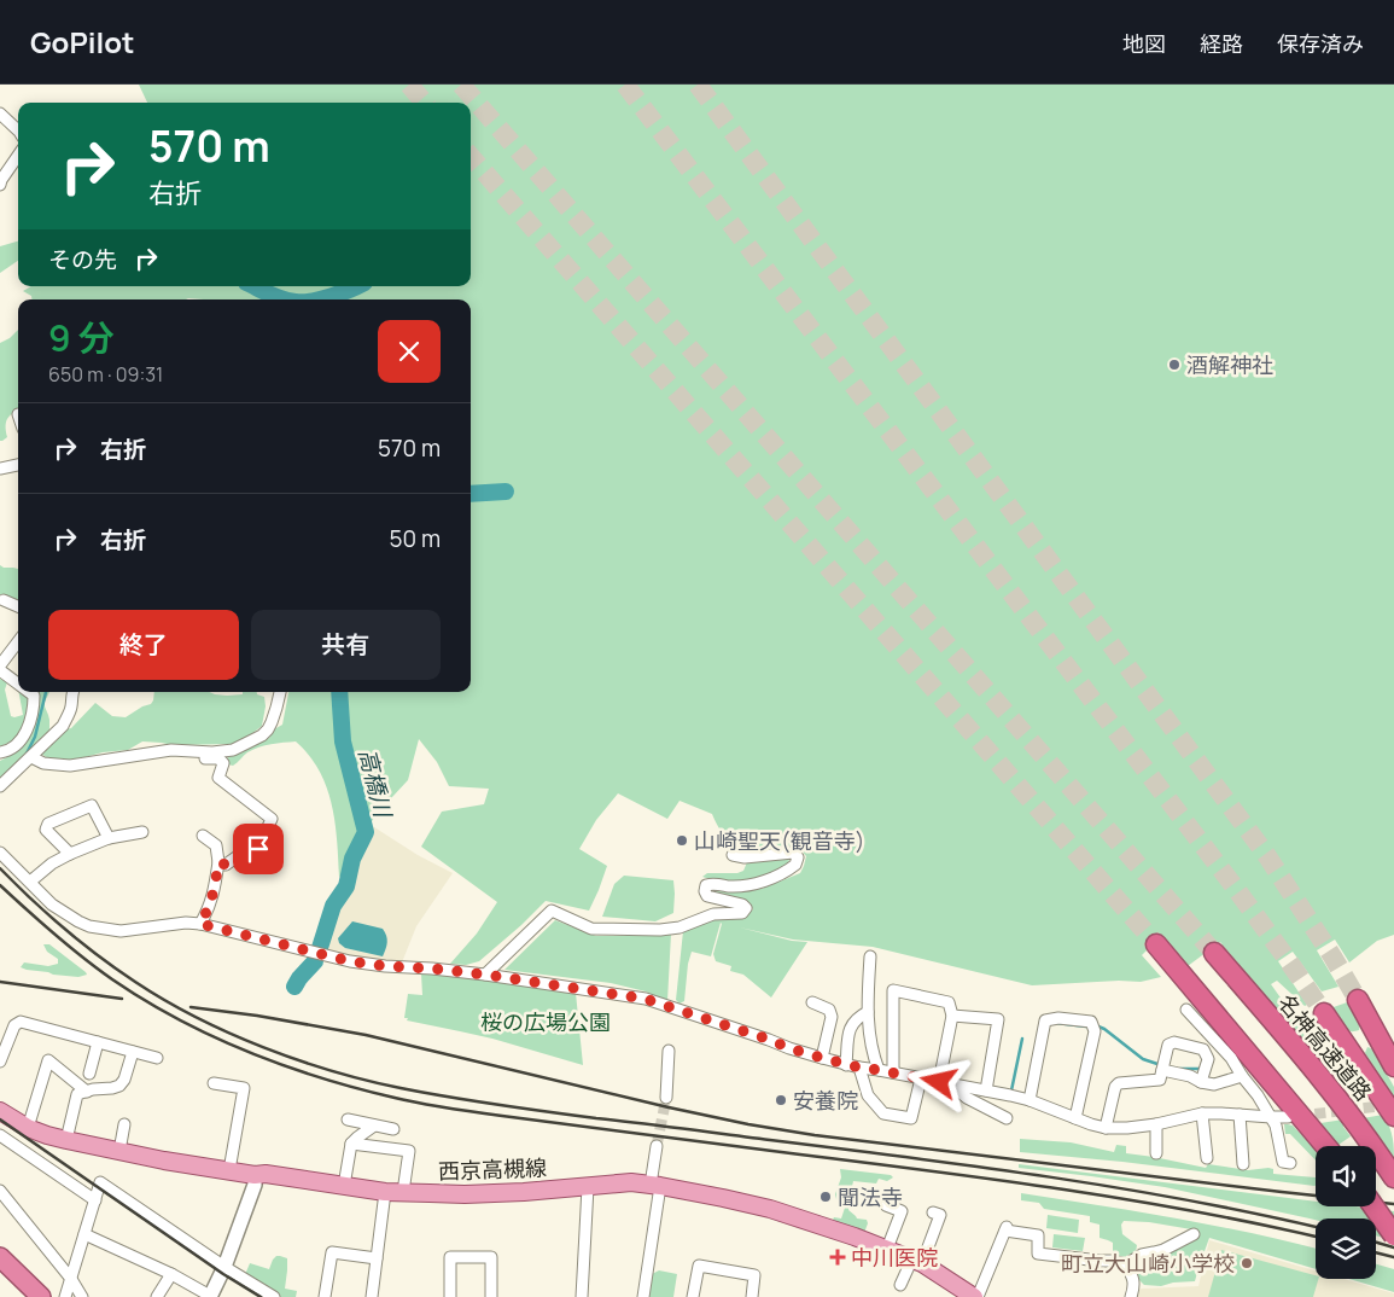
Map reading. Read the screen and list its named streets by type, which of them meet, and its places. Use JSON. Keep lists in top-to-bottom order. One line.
{"streets":{"highway":["名神高速道路"],"main road":["西京高槻線"]},"water":["高橋川"],"parks":["桜の広場公園"],"places":{"other":["酒解神社","山崎聖天(観音寺)","安養院","聞法寺","町立大山崎小学校"],"health":["中川医院"]},"page":{"header":"GoPilot","nav":["地図","経路","保存済み"],"turn":["570 m","右折"],"then":"その先","heading":["9 分","650 m · 09:31"],"list":[{"name":"右折","value":"570 m"},{"name":"右折","value":"50 m"}],"buttons":["終了","共有"]}}
